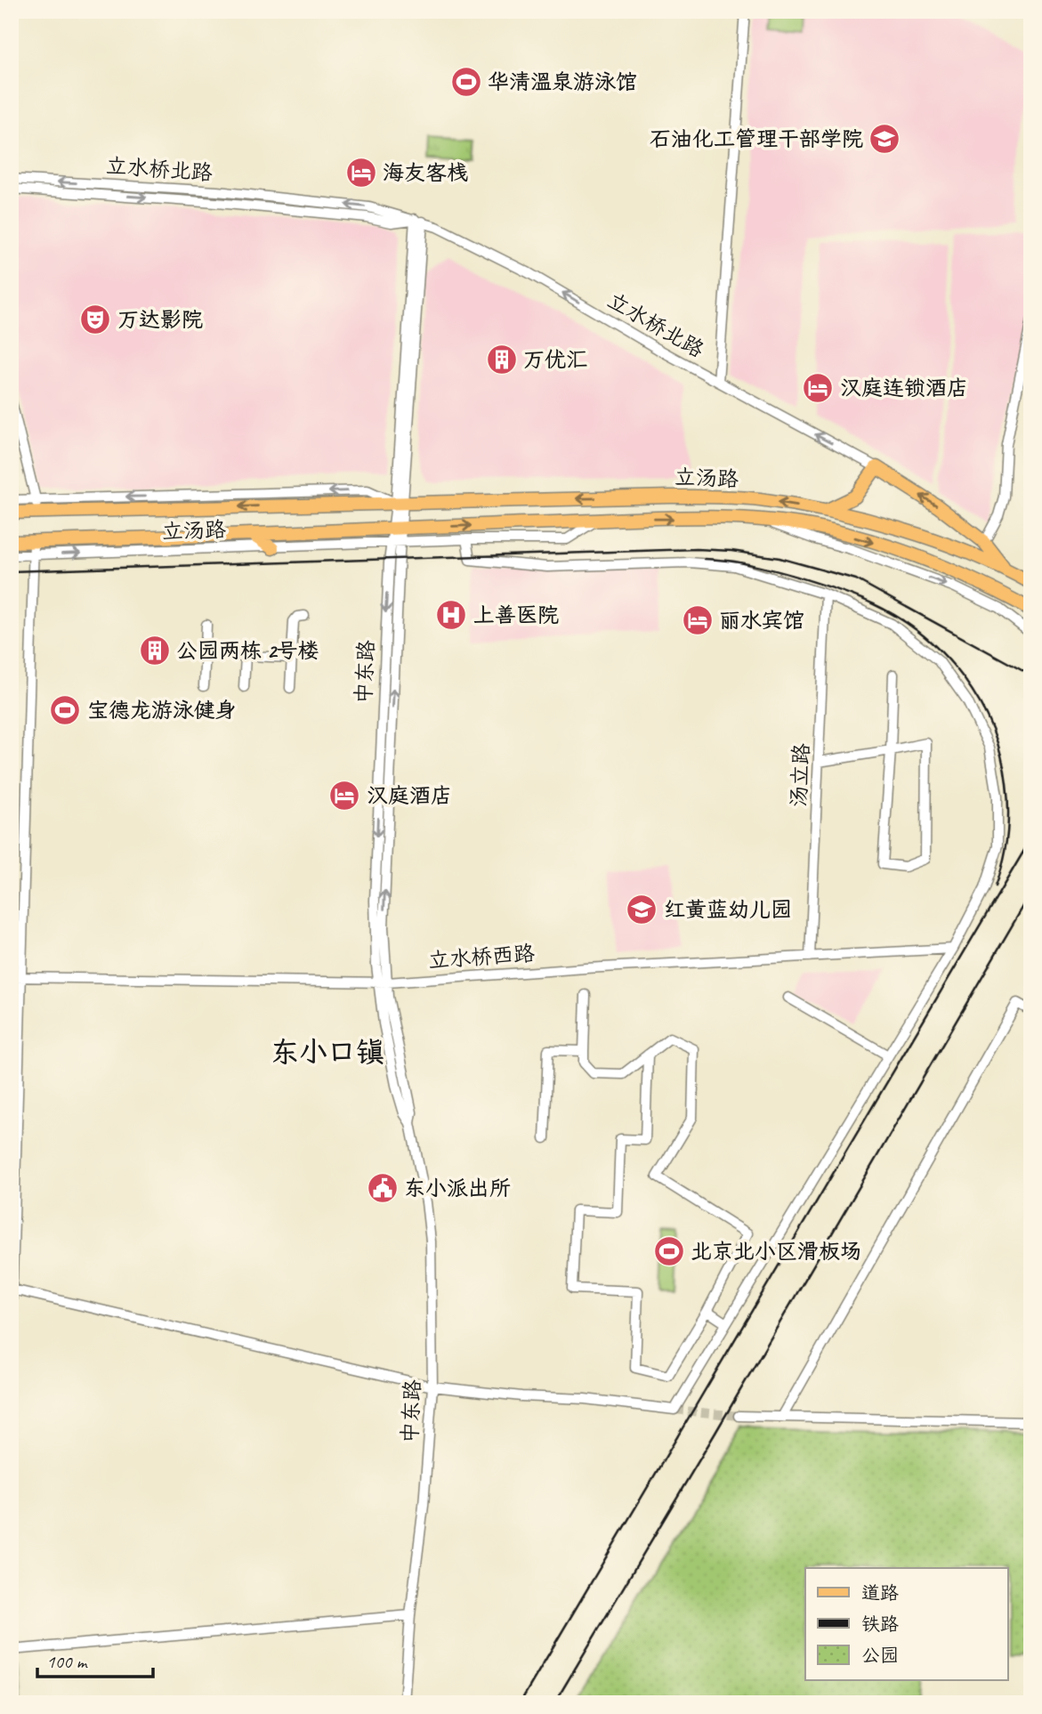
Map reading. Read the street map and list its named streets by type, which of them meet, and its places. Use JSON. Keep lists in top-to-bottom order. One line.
{"streets":{"main road":["立汤路"],"street":["立水桥北路","中东路","汤立路","立水桥西路"]},"crossings":[["立水桥北路","中东路"],["立汤路","中东路"],["中东路","立水桥西路"],["汤立路","立水桥西路"]],"districts":["东小口镇"],"places":{"sports":["华清温泉游泳馆","宝德龙游泳健身","北京北小区滑板场"],"school or university":["石油化工管理干部学院","红黄蓝幼儿园"],"hotel":["海友客栈","汉庭连锁酒店","丽水宾馆","汉庭酒店"],"theatre":["万达影院"],"building":["万优汇","公园两栋 2号楼"],"hospital":["上善医院"],"public building":["东小派出所"]},"legend":["道路","铁路","公园"],"scale_bar":"100 m"}
